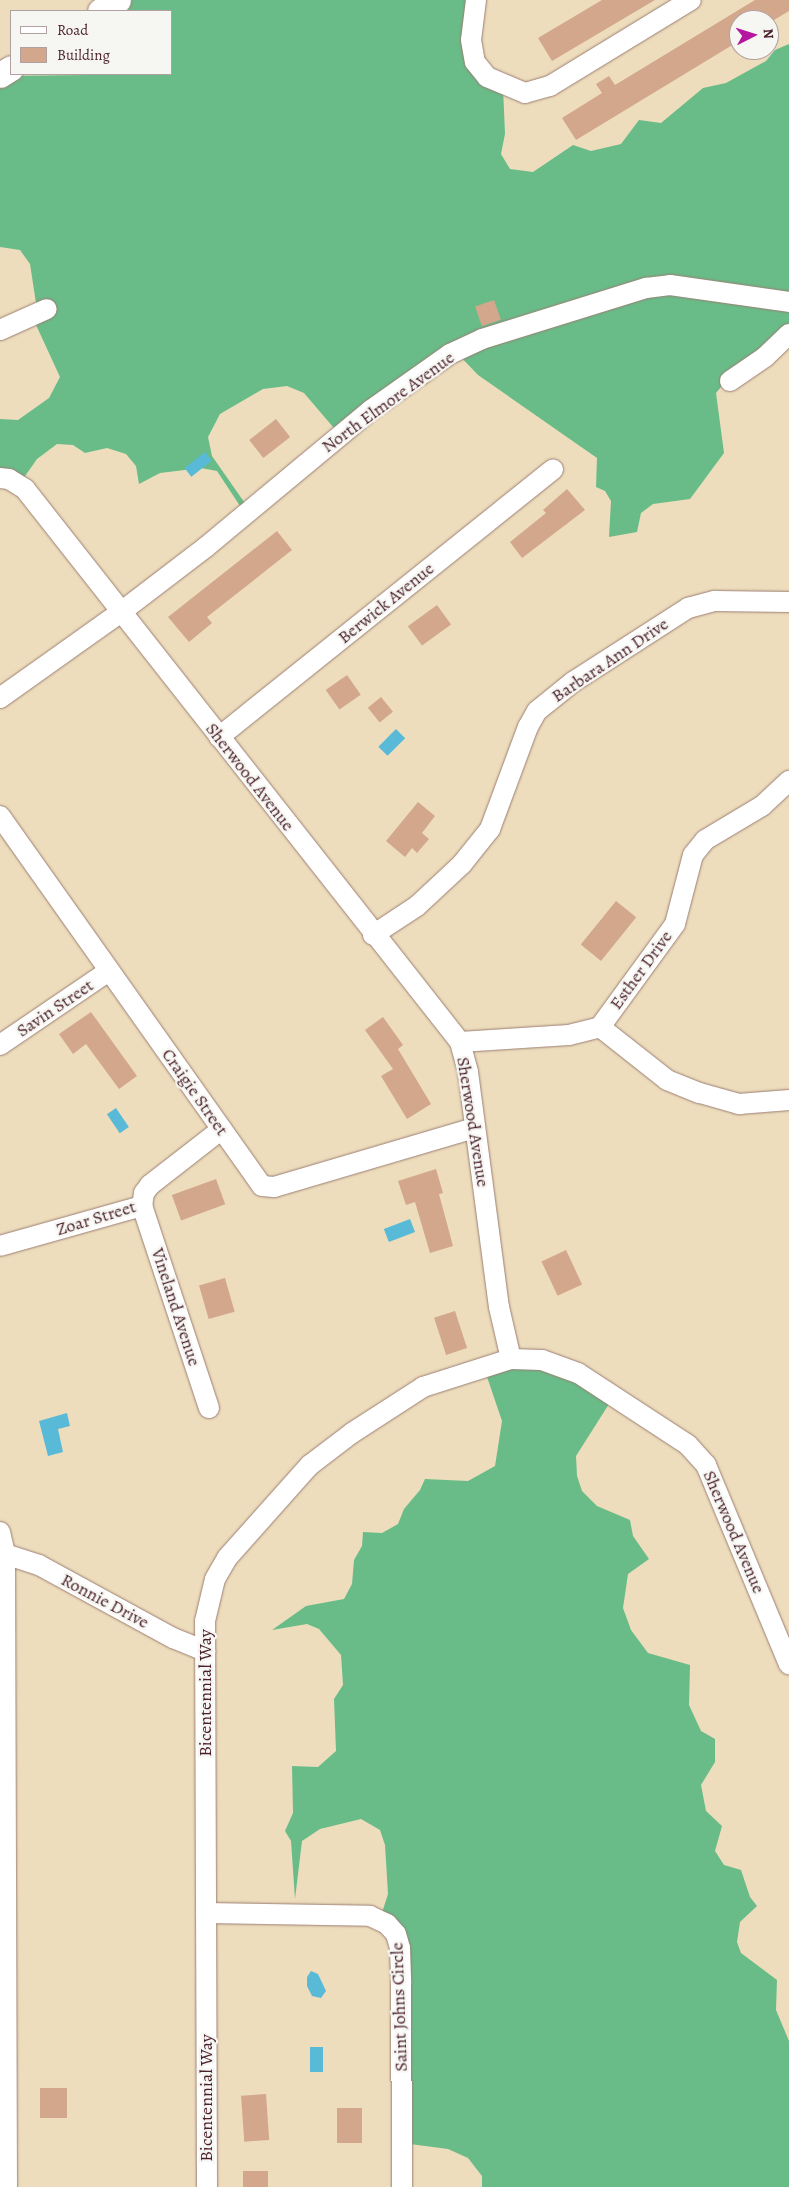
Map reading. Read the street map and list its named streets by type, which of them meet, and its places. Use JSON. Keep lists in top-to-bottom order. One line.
{"streets":{"street":["North Elmore Avenue","Berwick Avenue","Barbara Ann Drive","Sherwood Avenue","Esther Drive","Savin Street","Craigie Street","Zoar Street","Vineland Avenue","Ronnie Drive","Bicentennial Way","Saint Johns Circle"]},"crossings":[["North Elmore Avenue","Sherwood Avenue"],["Berwick Avenue","Sherwood Avenue"],["Barbara Ann Drive","Sherwood Avenue"],["Sherwood Avenue","Craigie Street"],["Sherwood Avenue","Bicentennial Way"],["Savin Street","Craigie Street"],["Craigie Street","Zoar Street"],["Zoar Street","Vineland Avenue"],["Ronnie Drive","Bicentennial Way"],["Bicentennial Way","Saint Johns Circle"]],"legend":["Road","Building"],"north":"right"}
